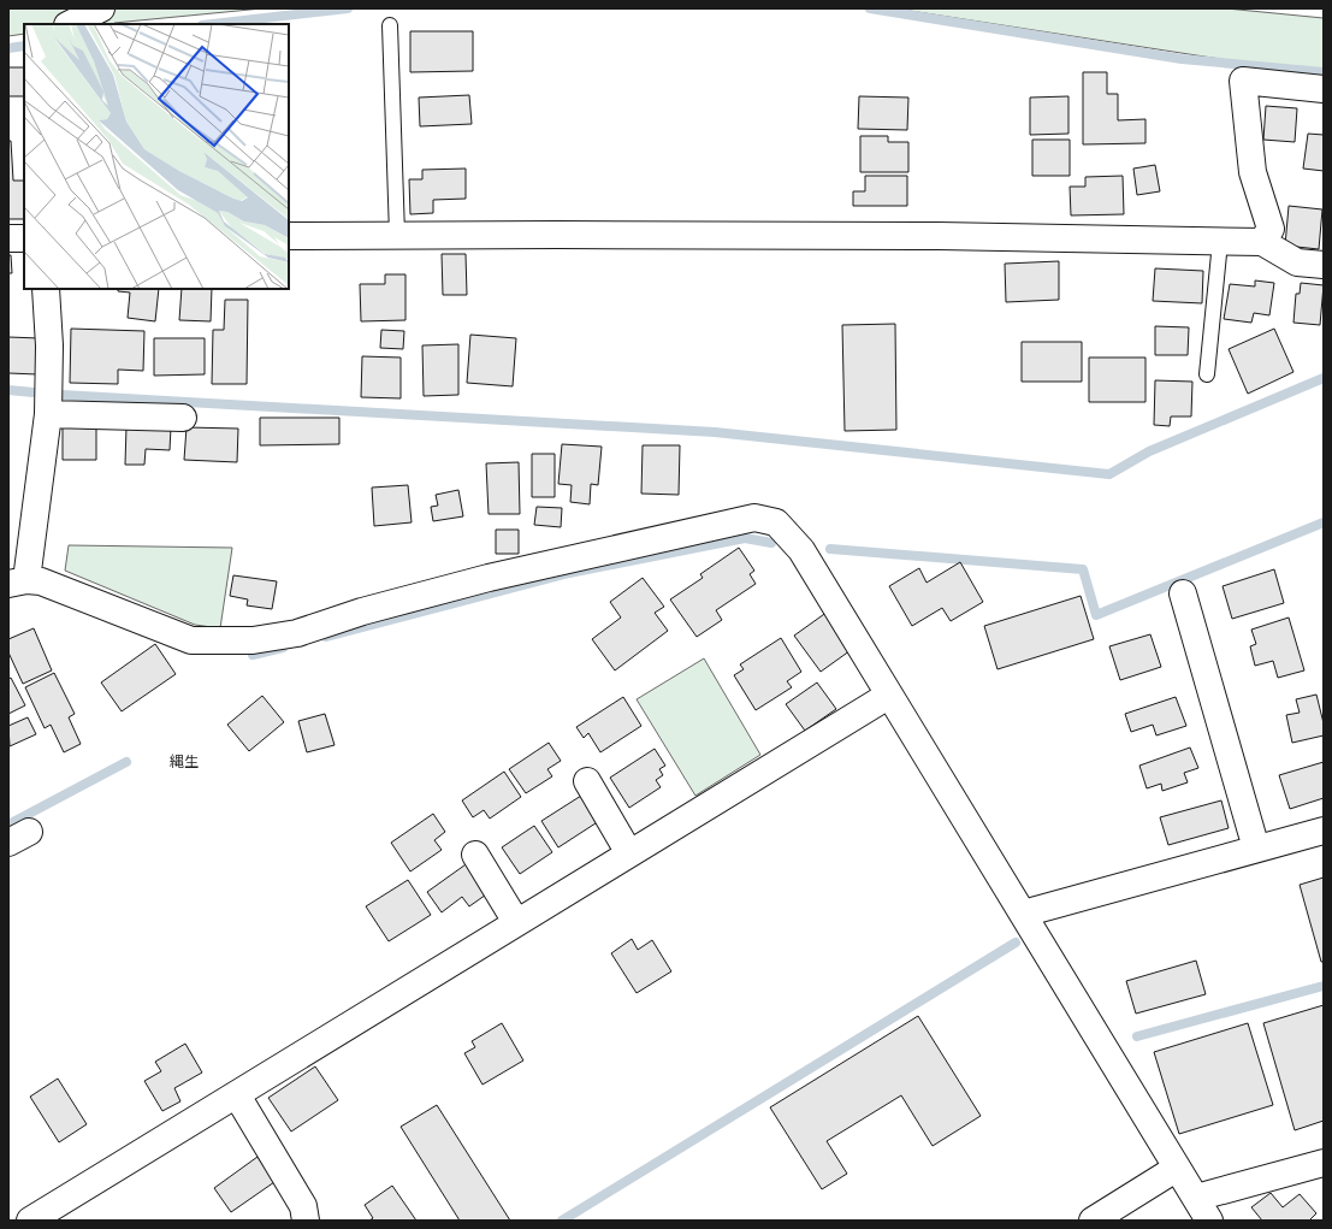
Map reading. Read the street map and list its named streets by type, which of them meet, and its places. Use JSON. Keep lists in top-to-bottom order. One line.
{"districts":["縄生"]}
